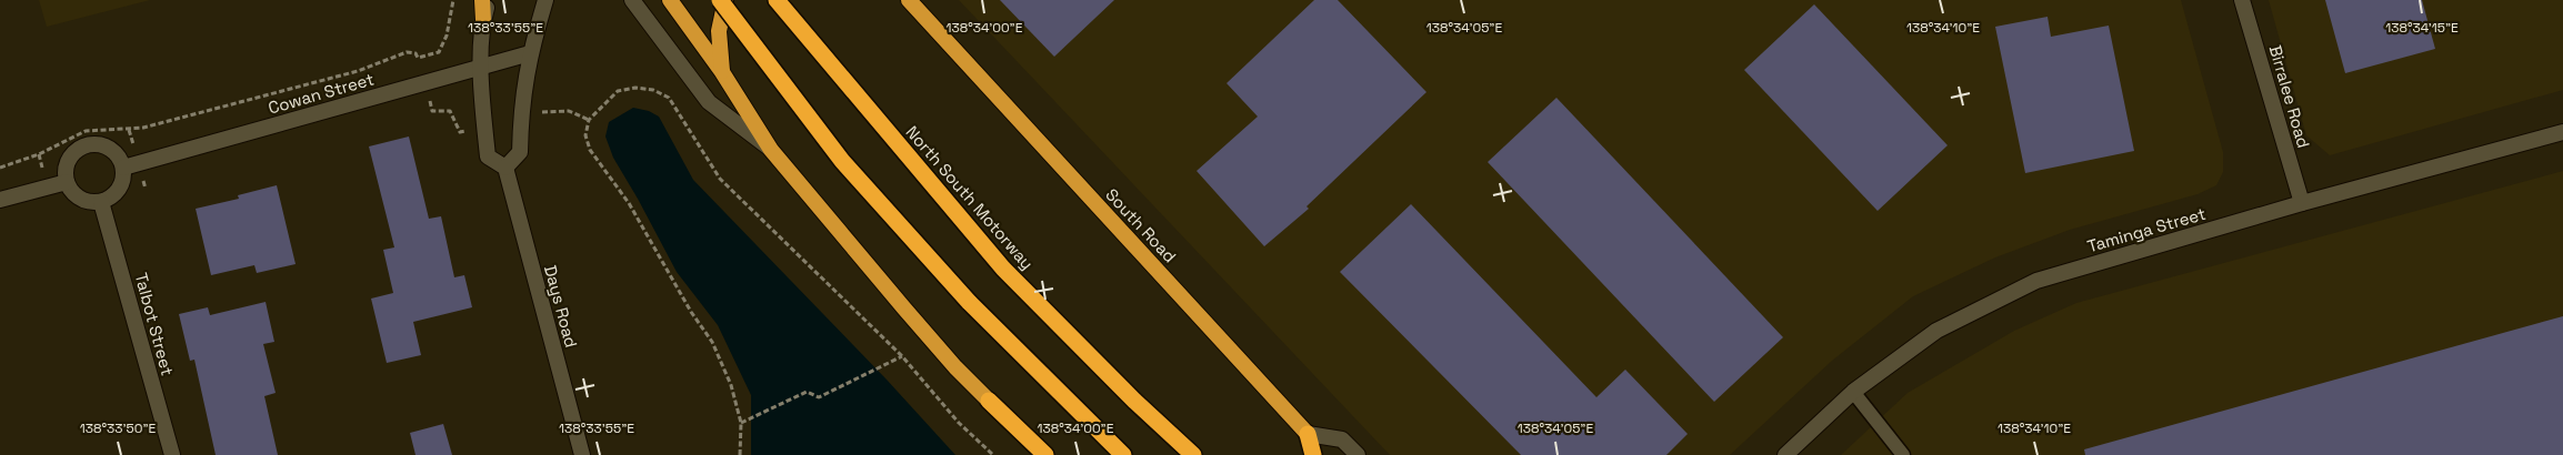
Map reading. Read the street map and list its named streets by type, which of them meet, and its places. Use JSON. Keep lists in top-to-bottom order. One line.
{"streets":{"highway":["North South Motorway","South Road"],"street":["Cowan Street","Birralee Road","Taminga Street","Days Road","Talbot Street"]},"crossings":[["Cowan Street","Days Road"],["Cowan Street","Talbot Street"],["Birralee Road","Taminga Street"]],"coordinates":["138°33'55\"E","138°34'00\"E","138°34'05\"E","138°34'10\"E","138°34'15\"E","138°33'50\"E"]}
